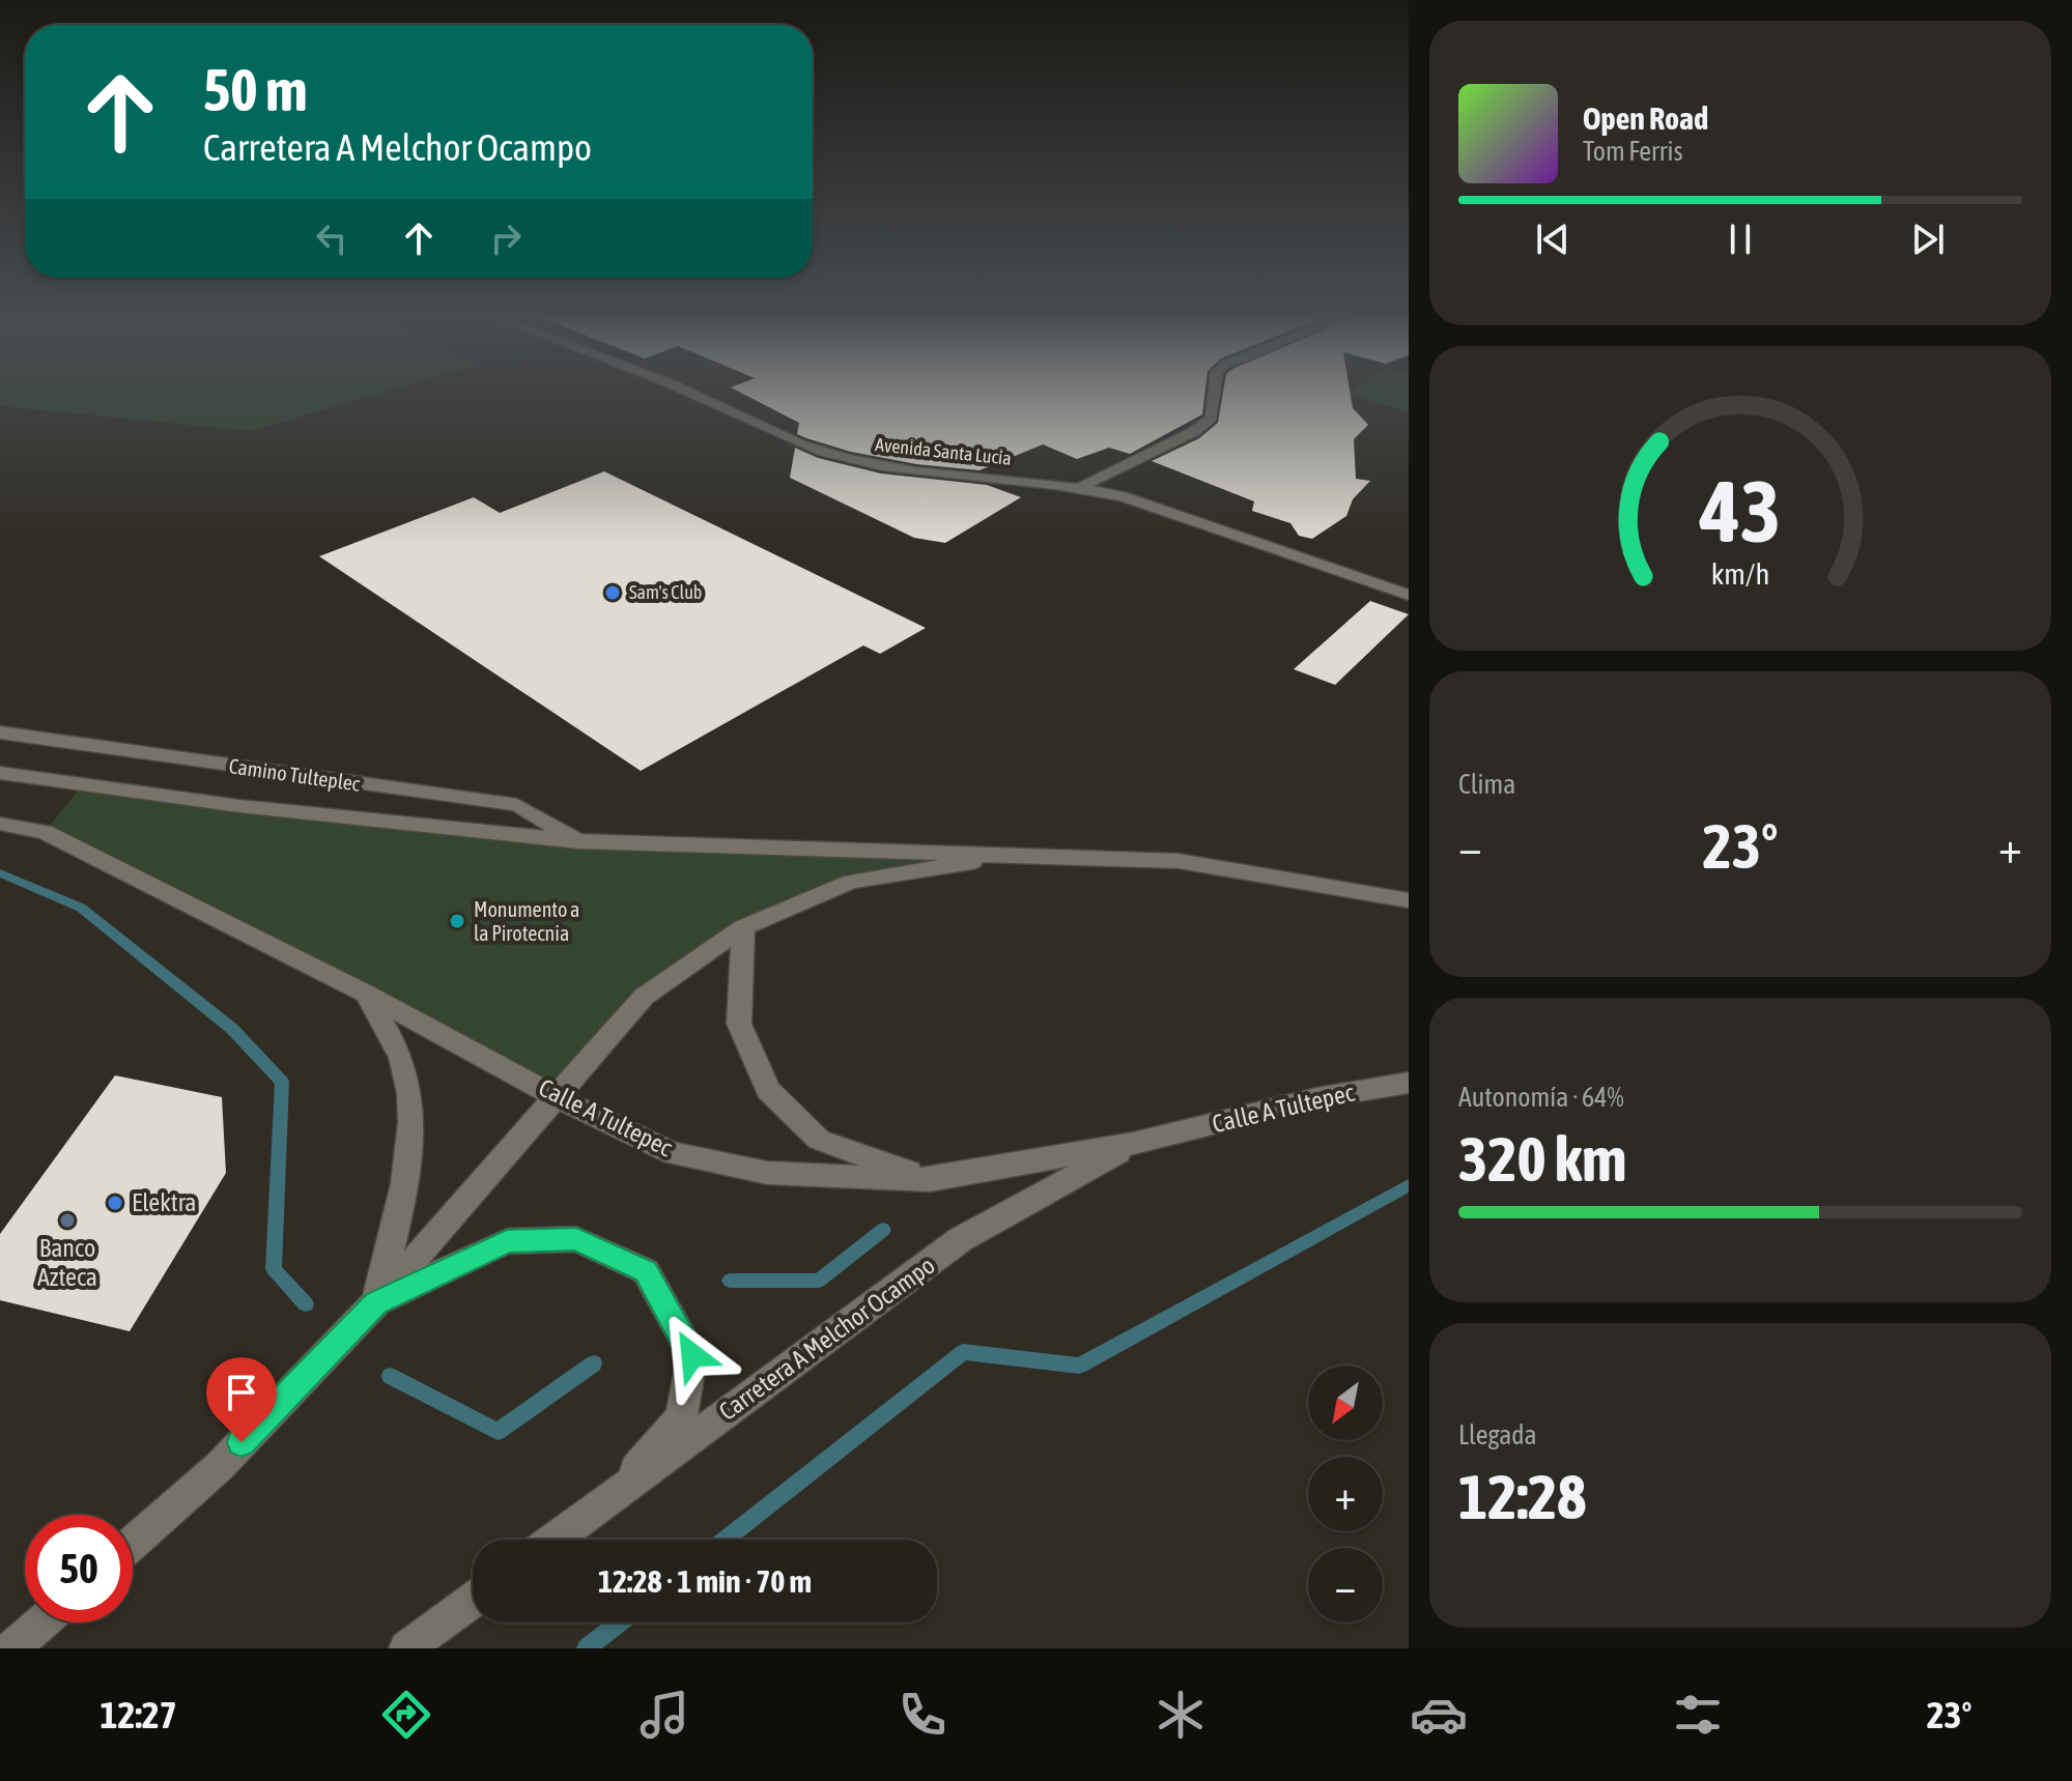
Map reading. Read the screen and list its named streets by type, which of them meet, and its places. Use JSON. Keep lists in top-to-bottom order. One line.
{"streets":{"main road":["Avenida Santa Lucía","Camino Tulteplec","Calle A Tultepec","Carretera A Melchor Ocampo"]},"crossings":[["Calle A Tultepec","Carretera A Melchor Ocampo"]],"places":["Sam's Club","Monumento a la Pirotecnia","Elektra","Banco Azteca"],"north":"bottom left","page":{"turn":["50 m","Carretera A Melchor Ocampo"],"song":["Open Road","Tom Ferris"],"tile":["Clima",["Autonomía · 64%","320 km"],["Llegada","12:28"]],"heat":["−","23°","+"],"map_buttons":["+","−"],"limit":"50","trip":"12:28 · 1 min · 70 m","tabs":["12:27","23°"],"gauge":["43","km/h"]}}
